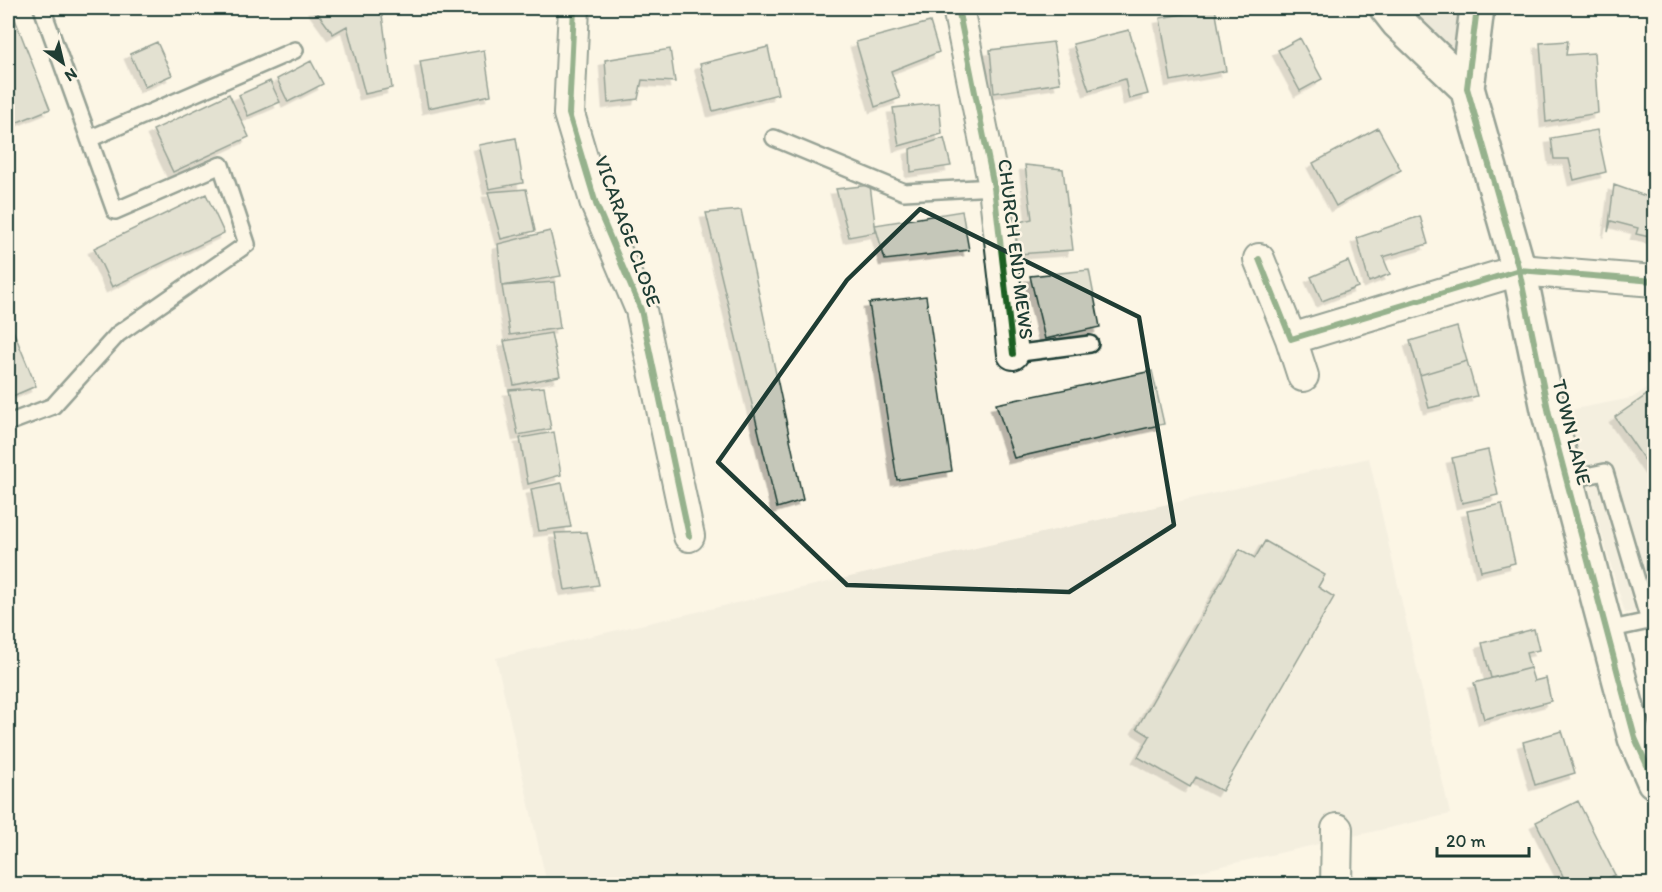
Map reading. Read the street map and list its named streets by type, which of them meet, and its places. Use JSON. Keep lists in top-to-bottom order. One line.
{"streets":{"street":["VICARAGE CLOSE","CHURCH END MEWS","TOWN LANE"]},"scale_bar":"20 m","north":"bottom right"}
